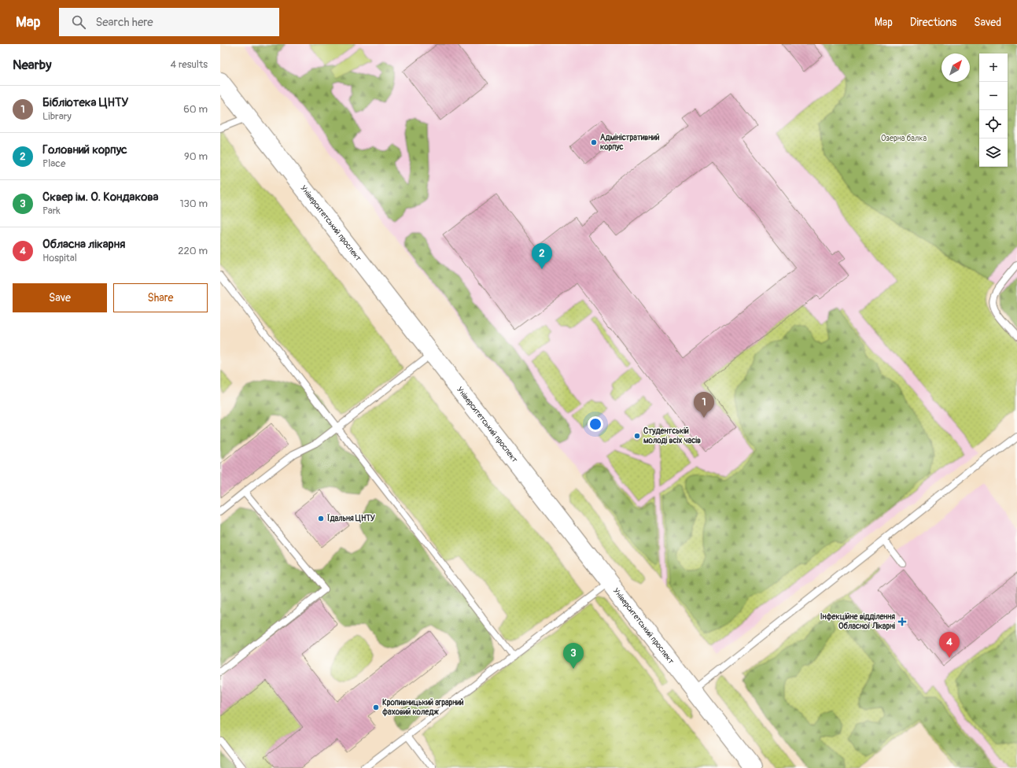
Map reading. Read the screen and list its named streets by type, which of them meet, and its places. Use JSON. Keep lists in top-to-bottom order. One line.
{"streets":{"main road":["Університетський проспект"]},"parks":["Озерна балка"],"places":{"other":["Адміністративний корпус","Студентській молоді всіх часів","Їдальня ЦНТУ","Кропивницький аграрний фаховий коледж"],"health":["Інфекційне відділення Обласної Лікарні"]},"north":"top right","page":{"header":"Map","search":"Search here","nav":["Map","Directions","Saved"],"heading":["Nearby","4 results"],"map_buttons":["+","−"],"list":[{"mark":"1","name":"Бібліотека ЦНТУ","note":"Library","value":"60 m"},{"mark":"2","name":"Головний корпус","note":"Place","value":"90 m"},{"mark":"3","name":"Сквер ім. О. Кондакова","note":"Park","value":"130 m"},{"mark":"4","name":"Обласна лікарня","note":"Hospital","value":"220 m"}],"pins":["2","1","4","3"],"buttons":["Save","Share"]}}
